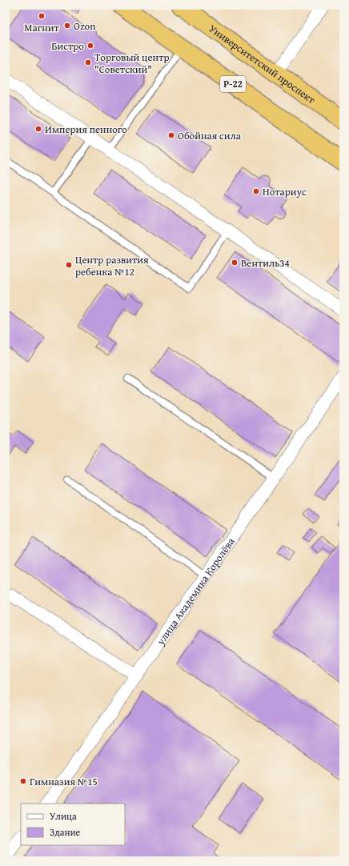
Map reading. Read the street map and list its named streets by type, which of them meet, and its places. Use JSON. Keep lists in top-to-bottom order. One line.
{"streets":{"highway":["Университетский проспект","Р-22"],"street":["улица Академика Королёва"]},"places":["Магнит","Ozon","Бистро","Торговый центр \"Советский\"","Империя пенного","Обойная сила","Нотариус","Вентиль34","Центр развития ребенка №12","Гимназия №15"],"legend":["Улица","Здание"]}
